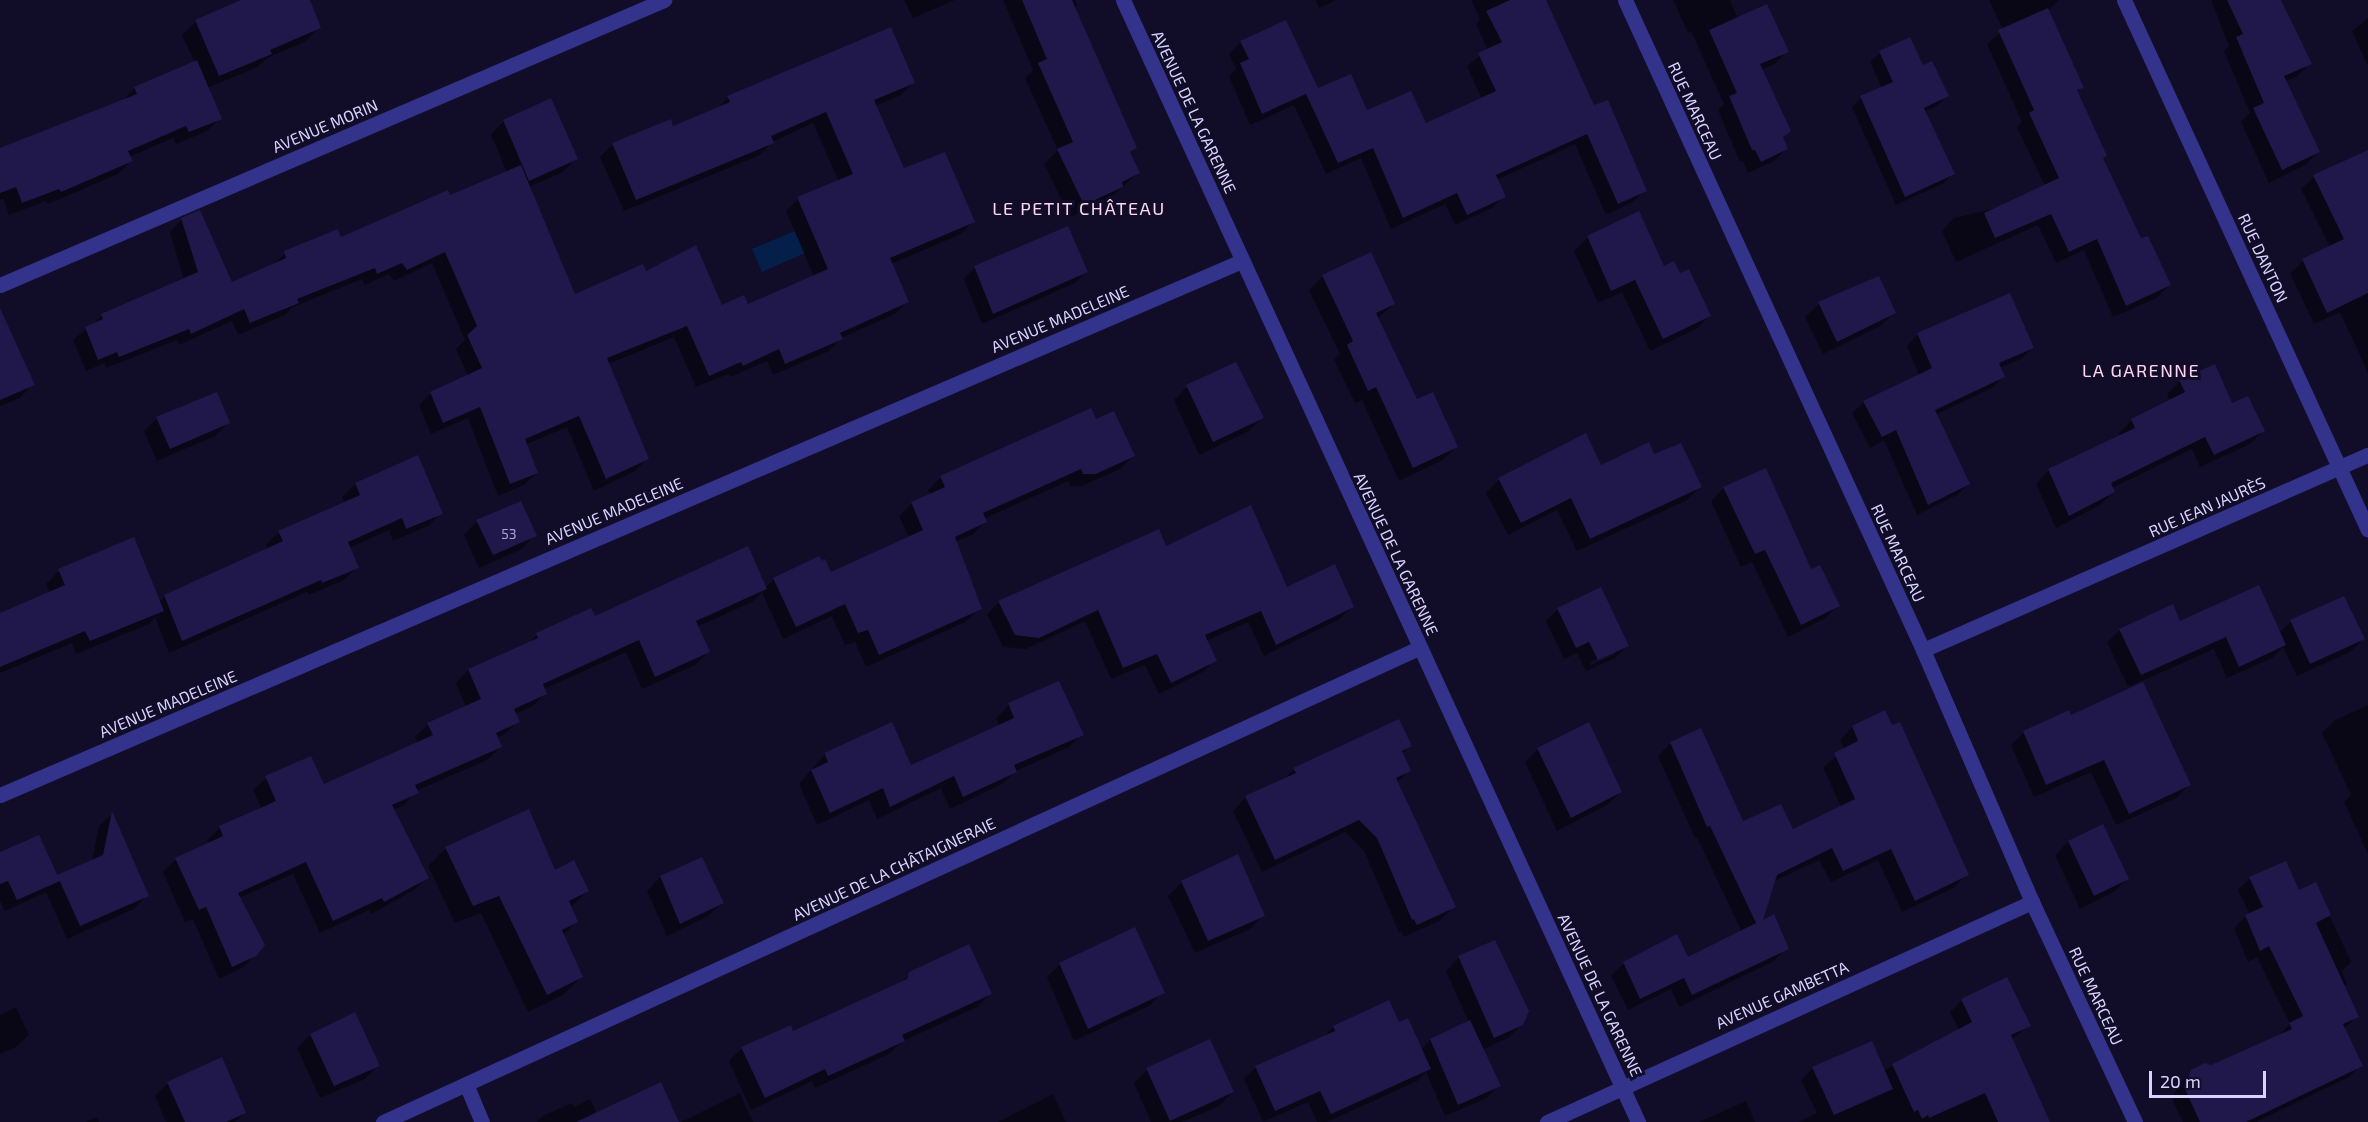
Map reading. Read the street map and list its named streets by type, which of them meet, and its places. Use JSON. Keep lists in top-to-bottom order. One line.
{"streets":{"street":["RUE MARCEAU","AVENUE DE LA GARENNE","AVENUE MORIN","RUE DANTON","AVENUE MADELEINE","RUE JEAN JAURÈS","AVENUE DE LA CHÂTAIGNERAIE","AVENUE GAMBETTA"]},"crossings":[["RUE MARCEAU","RUE JEAN JAURÈS"],["RUE MARCEAU","AVENUE GAMBETTA"],["AVENUE DE LA GARENNE","AVENUE MADELEINE"],["AVENUE DE LA GARENNE","AVENUE DE LA CHÂTAIGNERAIE"],["AVENUE DE LA GARENNE","AVENUE GAMBETTA"],["RUE DANTON","RUE JEAN JAURÈS"]],"districts":["LE PETIT CHÂTEAU","LA GARENNE"],"house_numbers":["53"],"scale_bar":"20 m"}
